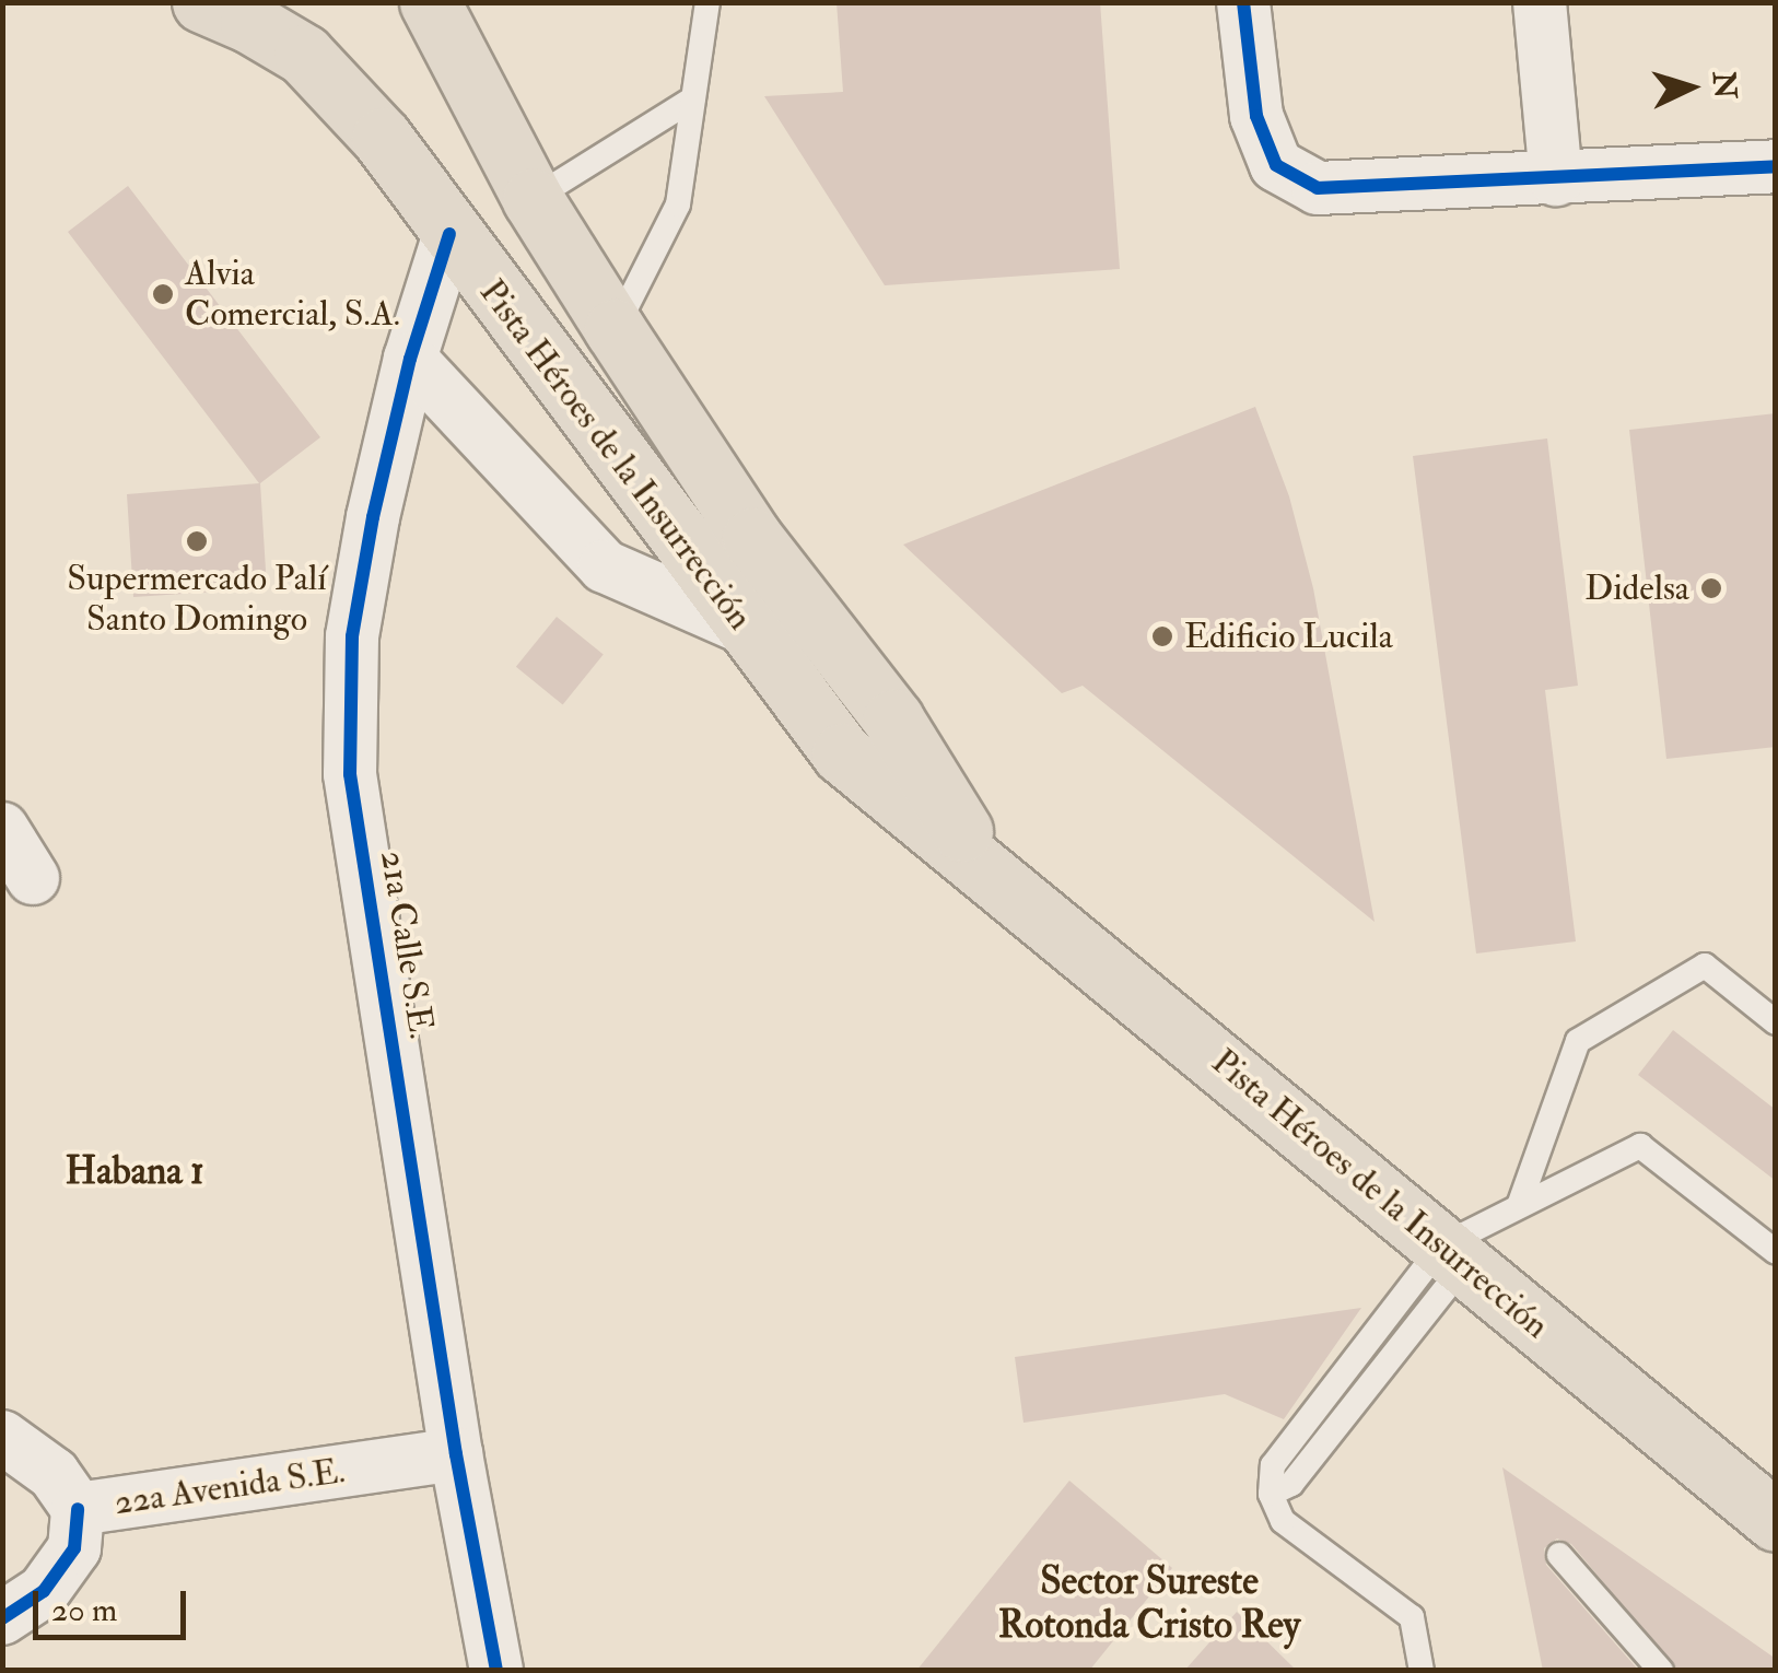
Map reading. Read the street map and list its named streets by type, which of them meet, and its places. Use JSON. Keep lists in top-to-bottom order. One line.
{"streets":{"main road":["Pista Héroes de la Insurrección"],"street":["21a Calle S.E.","22a Avenida S.E."]},"crossings":[["Pista Héroes de la Insurrección","21a Calle S.E."],["21a Calle S.E.","22a Avenida S.E."]],"districts":["Habana 1","Sector Sureste Rotonda Cristo Rey"],"places":["Alvia Comercial, S.A.","Supermercado Palí Santo Domingo","Didelsa","Edificio Lucila"],"scale_bar":"20 m","north":"right"}
